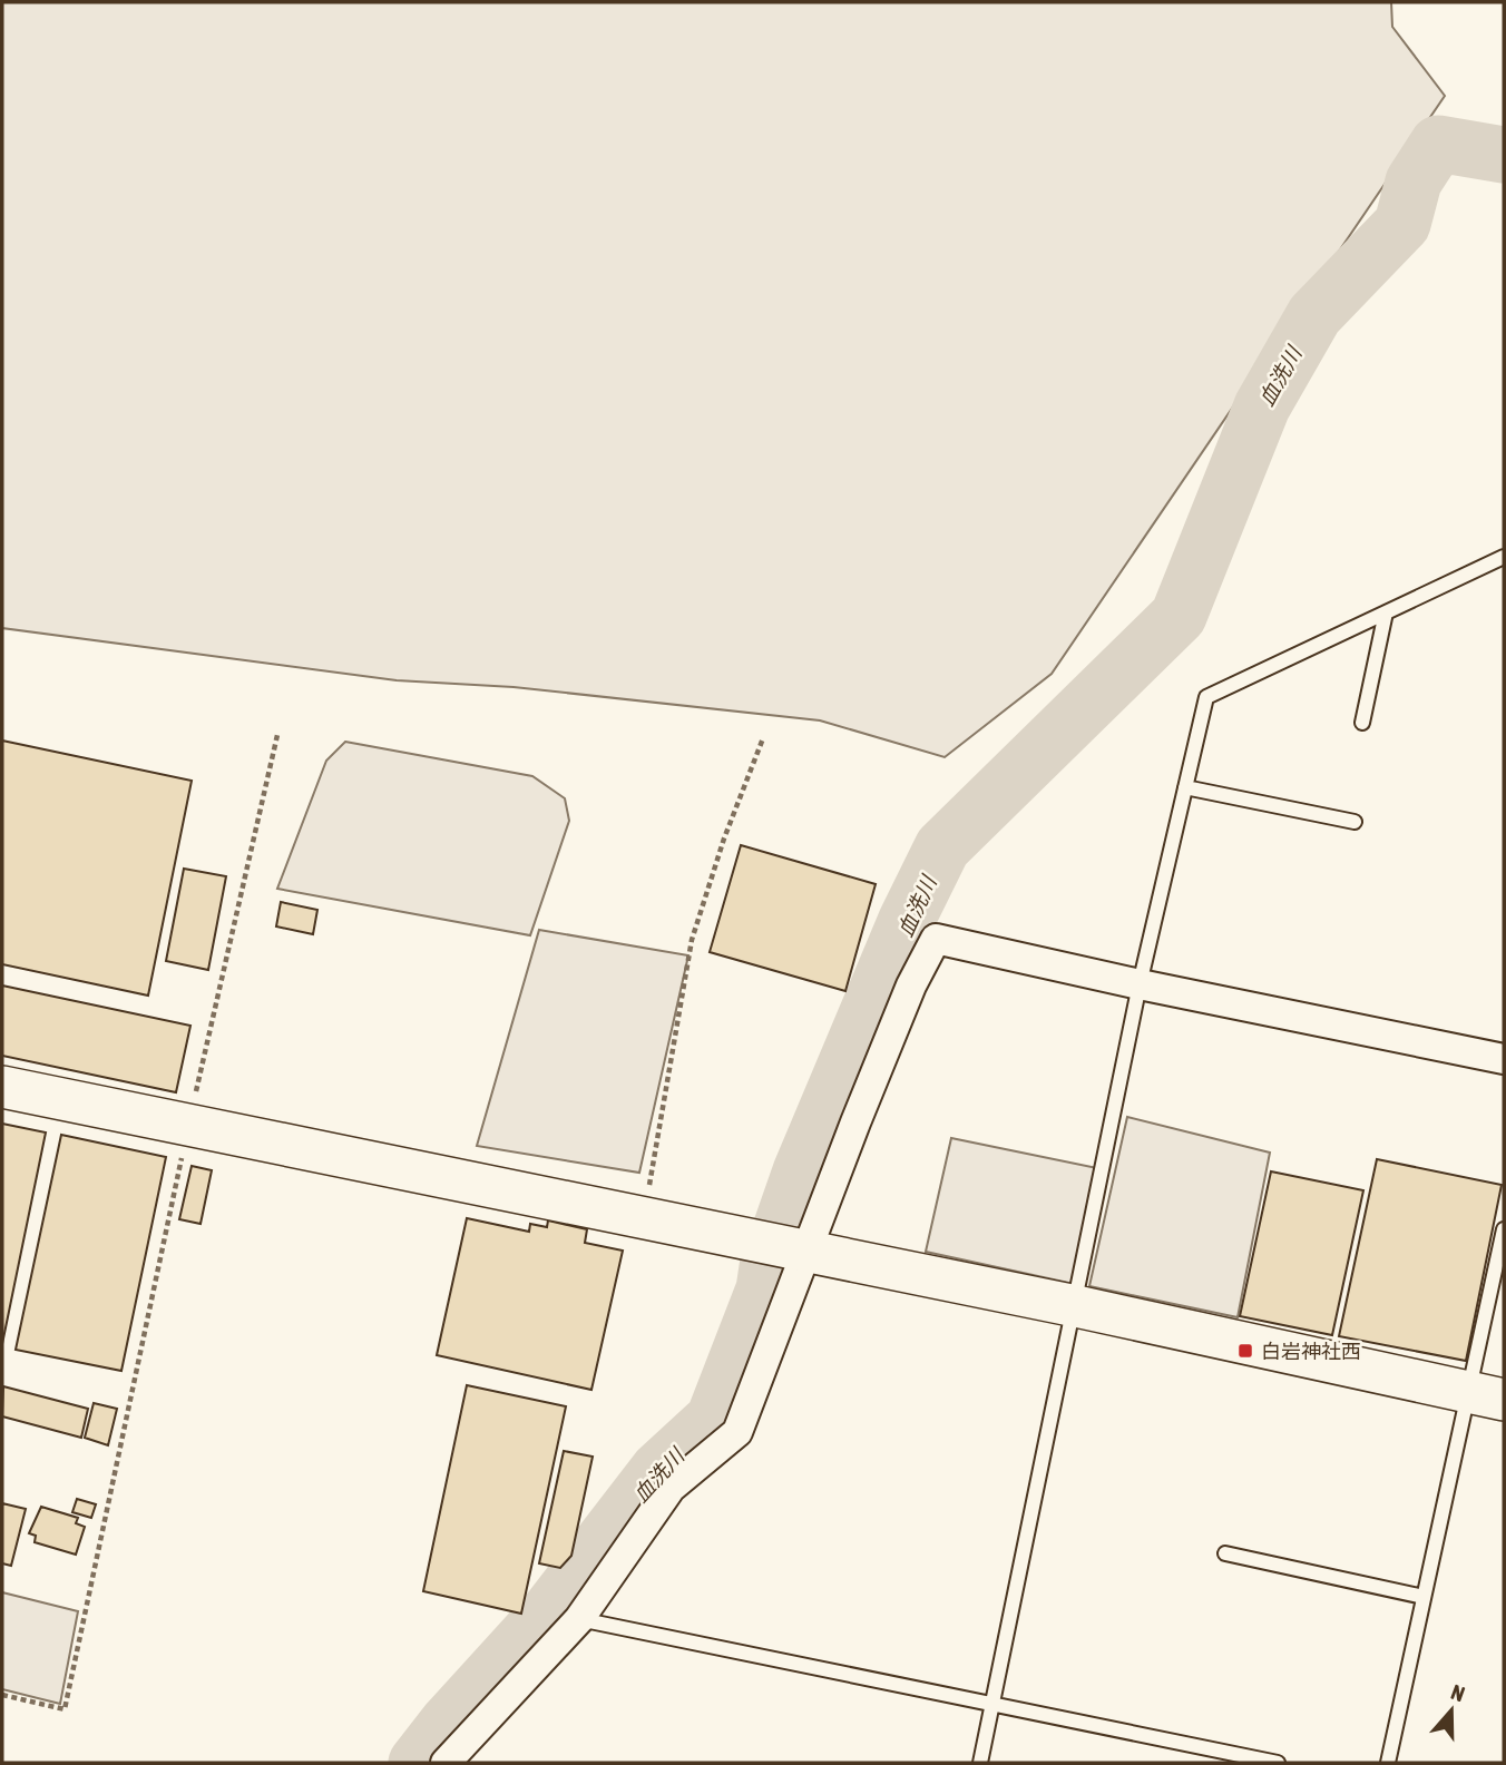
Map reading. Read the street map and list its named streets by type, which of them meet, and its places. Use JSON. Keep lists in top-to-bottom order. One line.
{"water":["血洗川"],"places":{"transit":["白岩神社西"]},"north":"top"}
